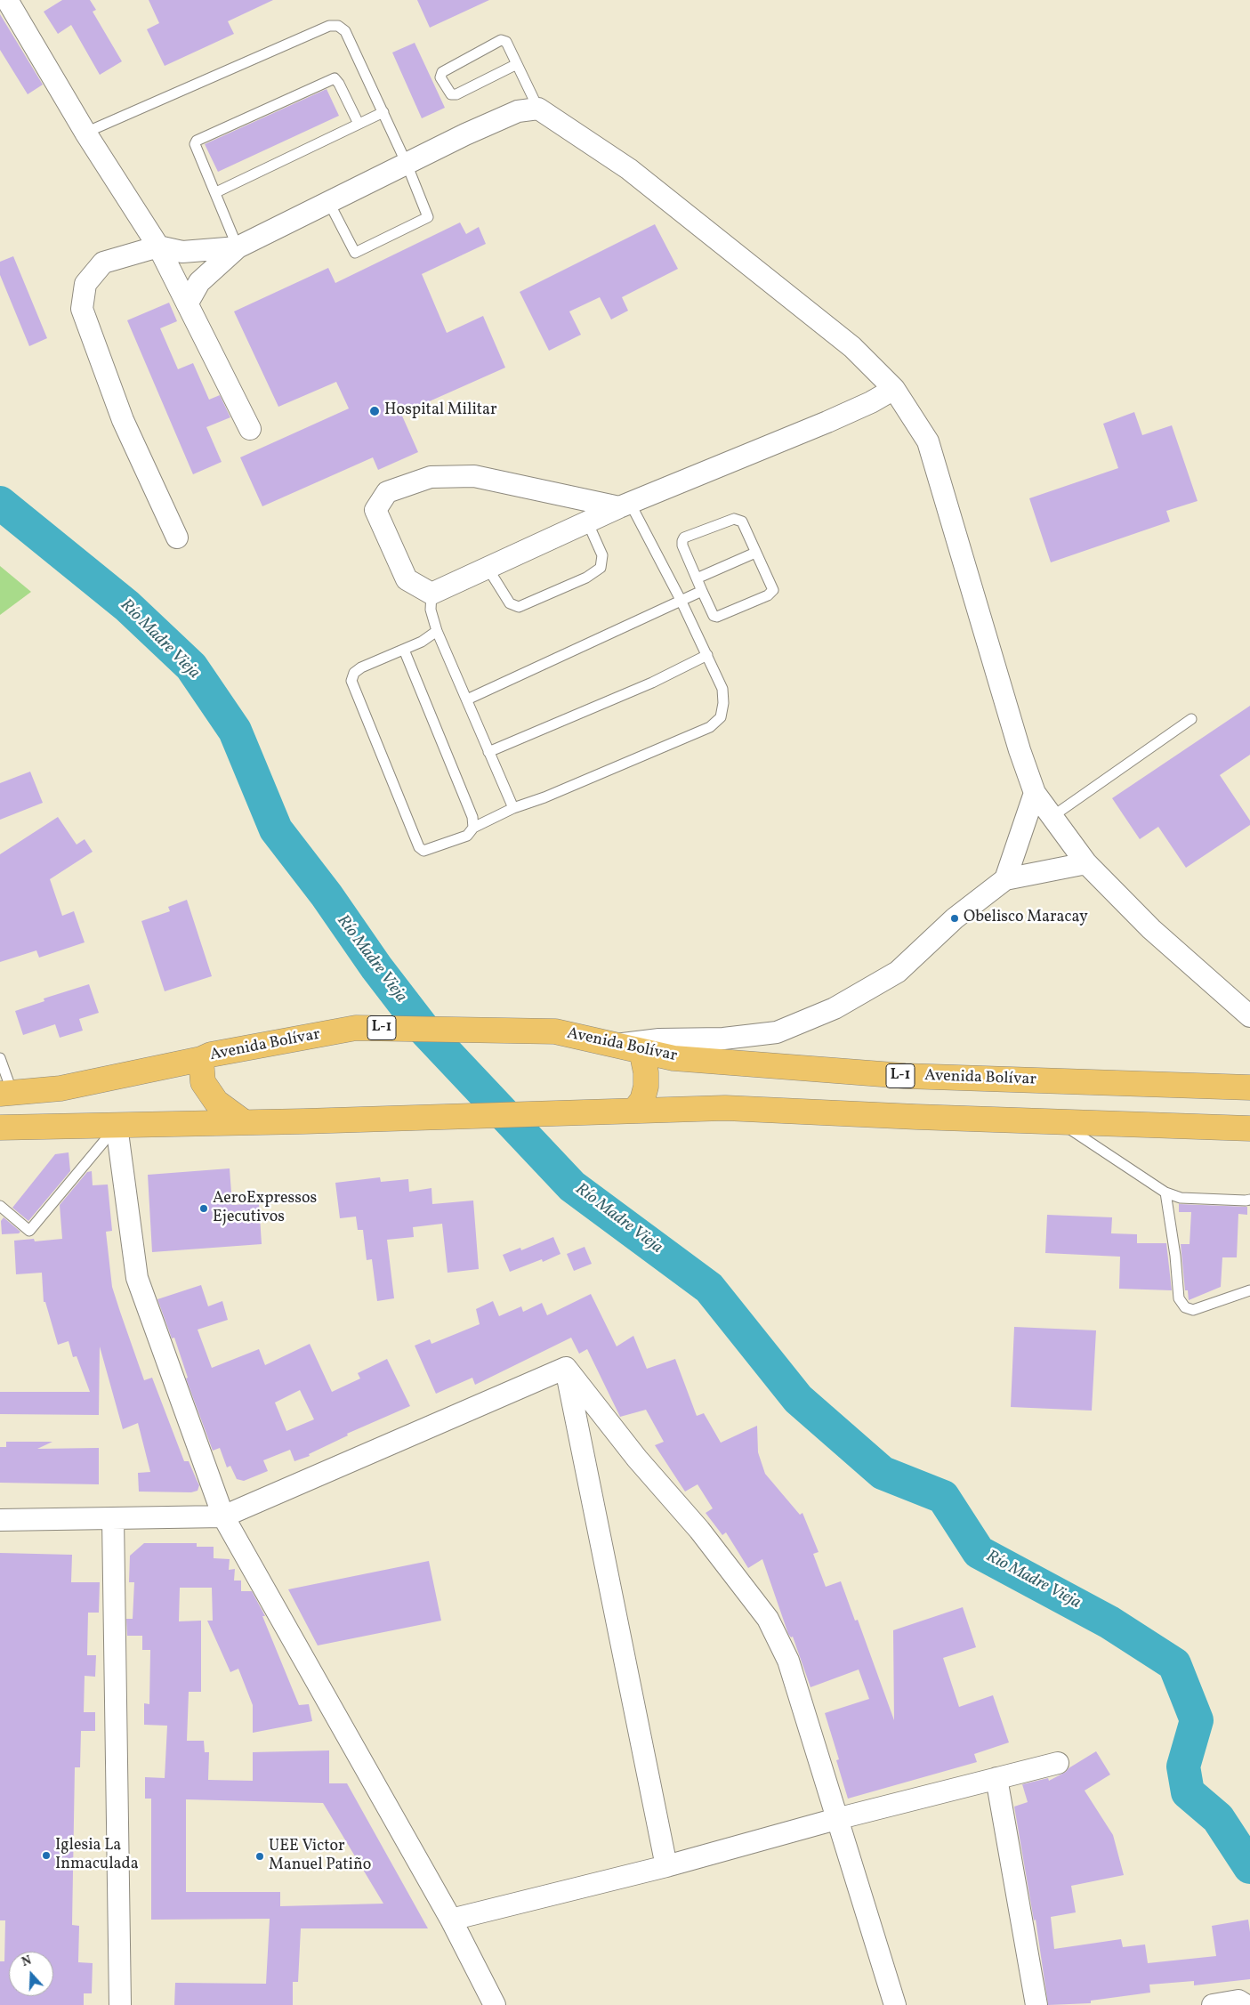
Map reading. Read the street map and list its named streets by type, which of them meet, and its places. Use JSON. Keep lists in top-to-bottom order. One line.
{"streets":{"main road":["L-1","Avenida Bolívar"]},"water":["Río Madre Vieja"],"places":["Hospital Militar","Obelisco Maracay","AeroExpressos Ejecutivos","Iglesia La Inmaculada","UEE Victor Manuel Patiño"],"north":"top"}
